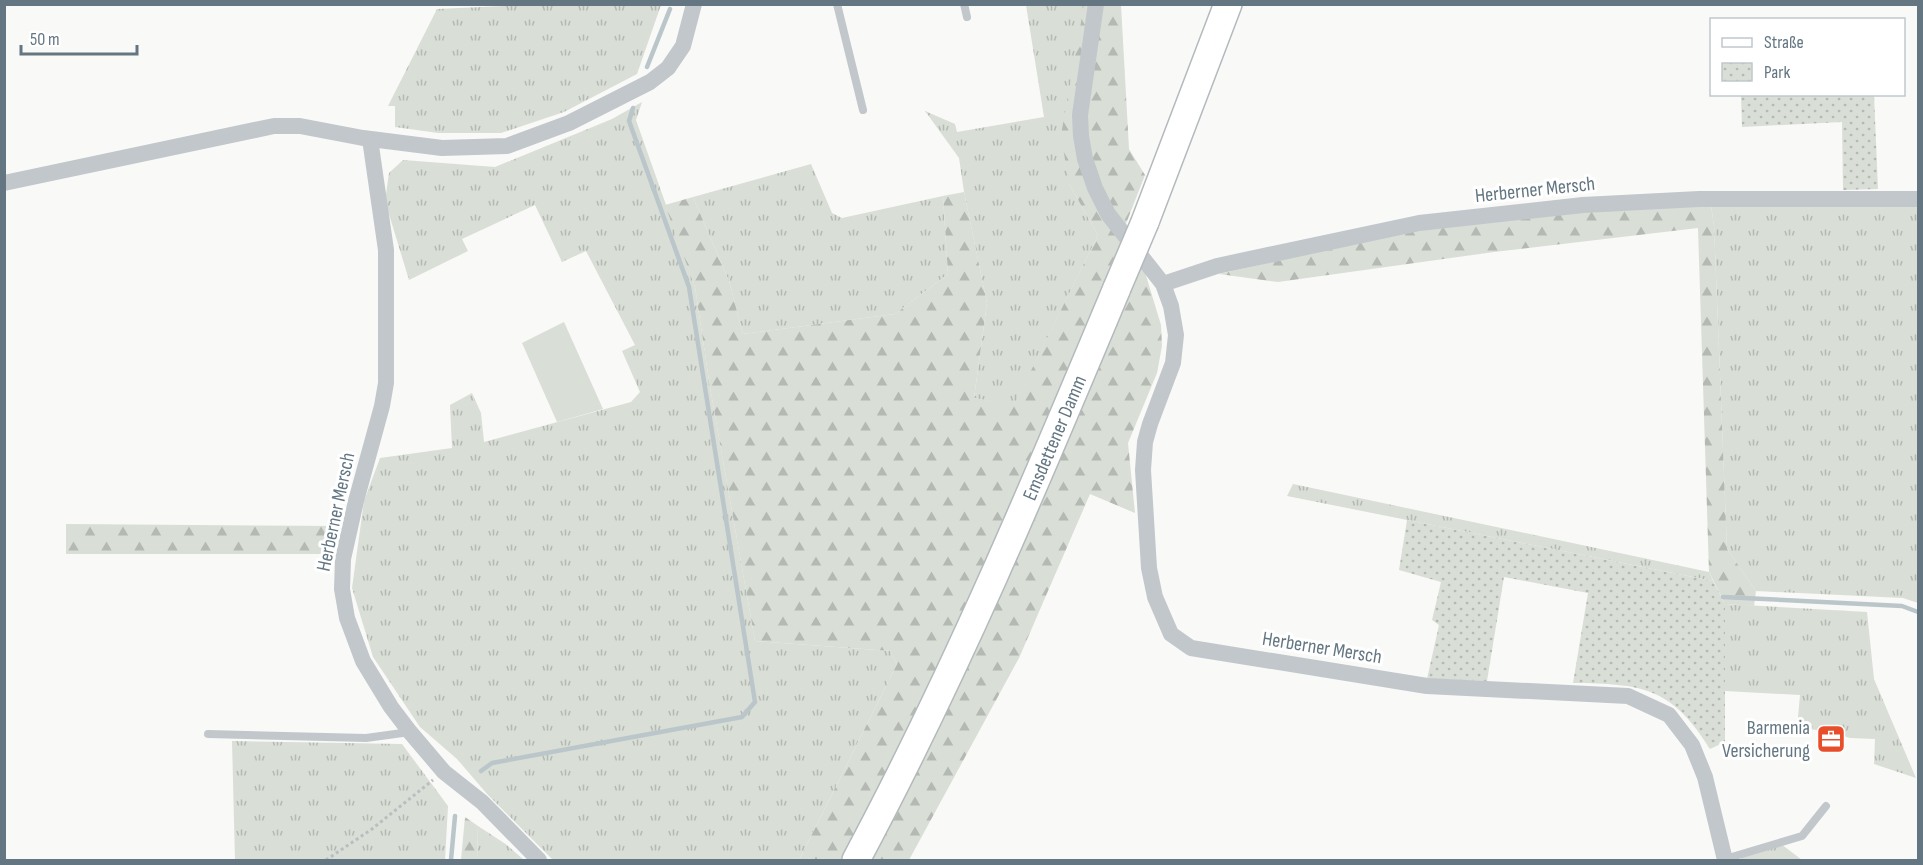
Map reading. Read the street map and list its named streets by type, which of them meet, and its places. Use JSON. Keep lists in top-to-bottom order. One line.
{"streets":{"main road":["Emsdettener Damm"],"street":["Herberner Mersch"]},"places":{"office":["Barmenia Versicherung"]},"legend":["Straße","Park"],"scale_bar":"50 m"}
